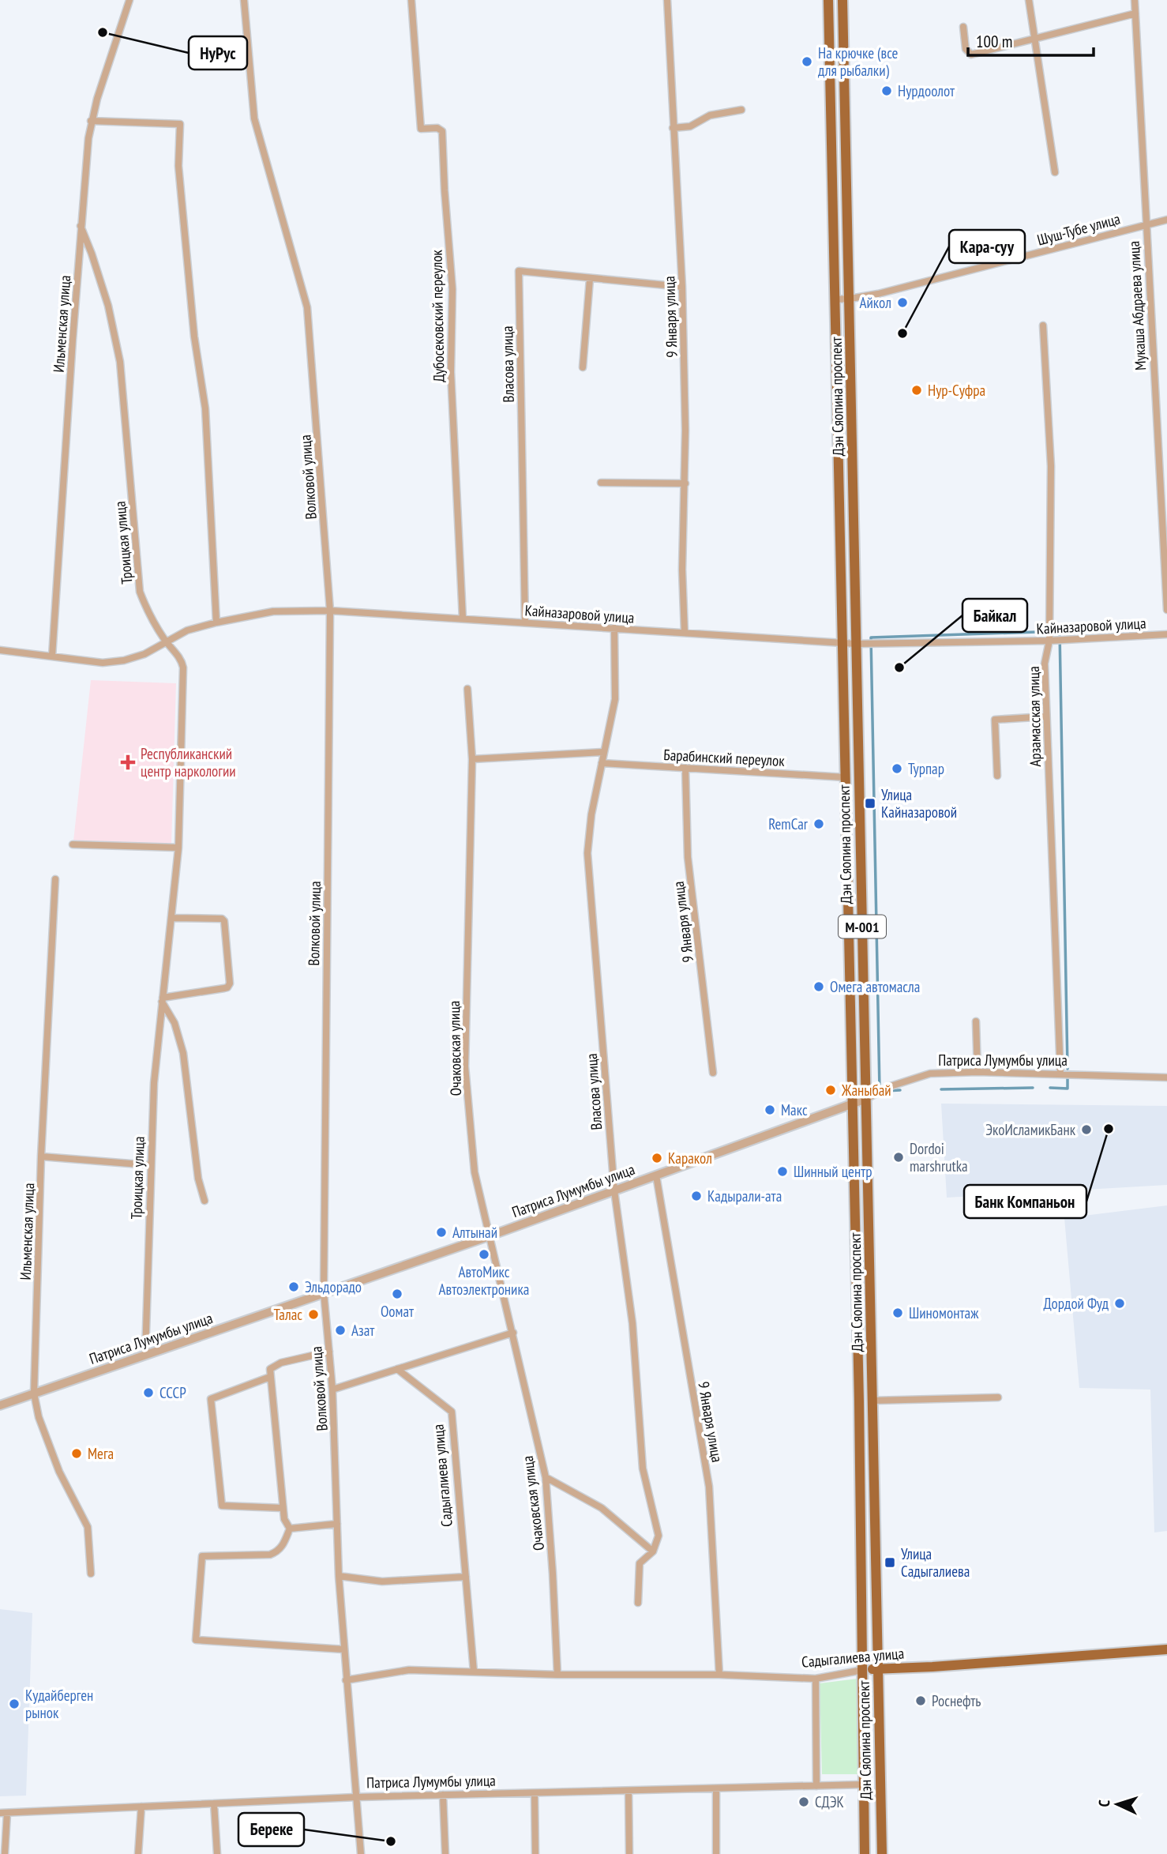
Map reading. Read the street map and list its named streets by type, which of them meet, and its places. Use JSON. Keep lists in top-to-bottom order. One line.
{"streets":{"main road":["Дэн Сяопина проспект","M-001","Садыгалиева улица"],"street":["Шуш-Тубе улица","Мукаша Абдраева улица","Дубосековский переулок","9 Января улица","Ильменская улица","Власова улица","Волковой улица","Троицкая улица","Кайназаровой улица","Арзамасская улица","Барабинский переулок","Очаковская улица","Патриса Лумумбы улица"]},"crossings":[["Шуш-Тубе улица","Мукаша Абдраева улица"],["Шуш-Тубе улица","Дэн Сяопина проспект"],["Дубосековский переулок","Кайназаровой улица"],["9 Января улица","Власова улица"],["9 Января улица","Кайназаровой улица"],["9 Января улица","Барабинский переулок"],["9 Января улица","Патриса Лумумбы улица"],["9 Января улица","Садыгалиева улица"],["Ильменская улица","Троицкая улица"],["Ильменская улица","Кайназаровой улица"],["Ильменская улица","Патриса Лумумбы улица"],["Власова улица","Кайназаровой улица"],["Власова улица","Барабинский переулок"],["Власова улица","Патриса Лумумбы улица"],["Дэн Сяопина проспект","Кайназаровой улица"],["Дэн Сяопина проспект","Барабинский переулок"],["Дэн Сяопина проспект","Патриса Лумумбы улица"],["Дэн Сяопина проспект","Садыгалиева улица"],["Волковой улица","Кайназаровой улица"],["Волковой улица","Патриса Лумумбы улица"],["Волковой улица","Садыгалиева улица"],["Троицкая улица","Кайназаровой улица"],["Троицкая улица","Патриса Лумумбы улица"],["Кайназаровой улица","Арзамасская улица"],["Арзамасская улица","Патриса Лумумбы улица"],["Очаковская улица","Патриса Лумумбы улица"],["Очаковская улица","Садыгалиева улица"]],"places":{"other":["НуРус","На крючке (все для рыбалки)","Нурдоолот","Айкол","Кара-суу","Нур-Суфра","Байкал","Турпар","RemCar","Омега автомасла","Жаныбай","Макс","Банк Компаньон","ЭкоИсламикБанк","Dordoi marshrutka","Каракол","Шинный центр","Кадырали-ата","Алтынай","АвтоМикс Автоэлектроника","Эльдорадо","Оомат","Дордой Фуд","Шиномонтаж","Талас","Азат","СССР","Мега","Роснефть","Кудайберген рынок","СДЭК","Береке"],"health":["Республиканский центр наркологии"],"transit":["Улица Кайназаровой","Улица Садыгалиева"]},"scale_bar":"100 m","north":"left"}
